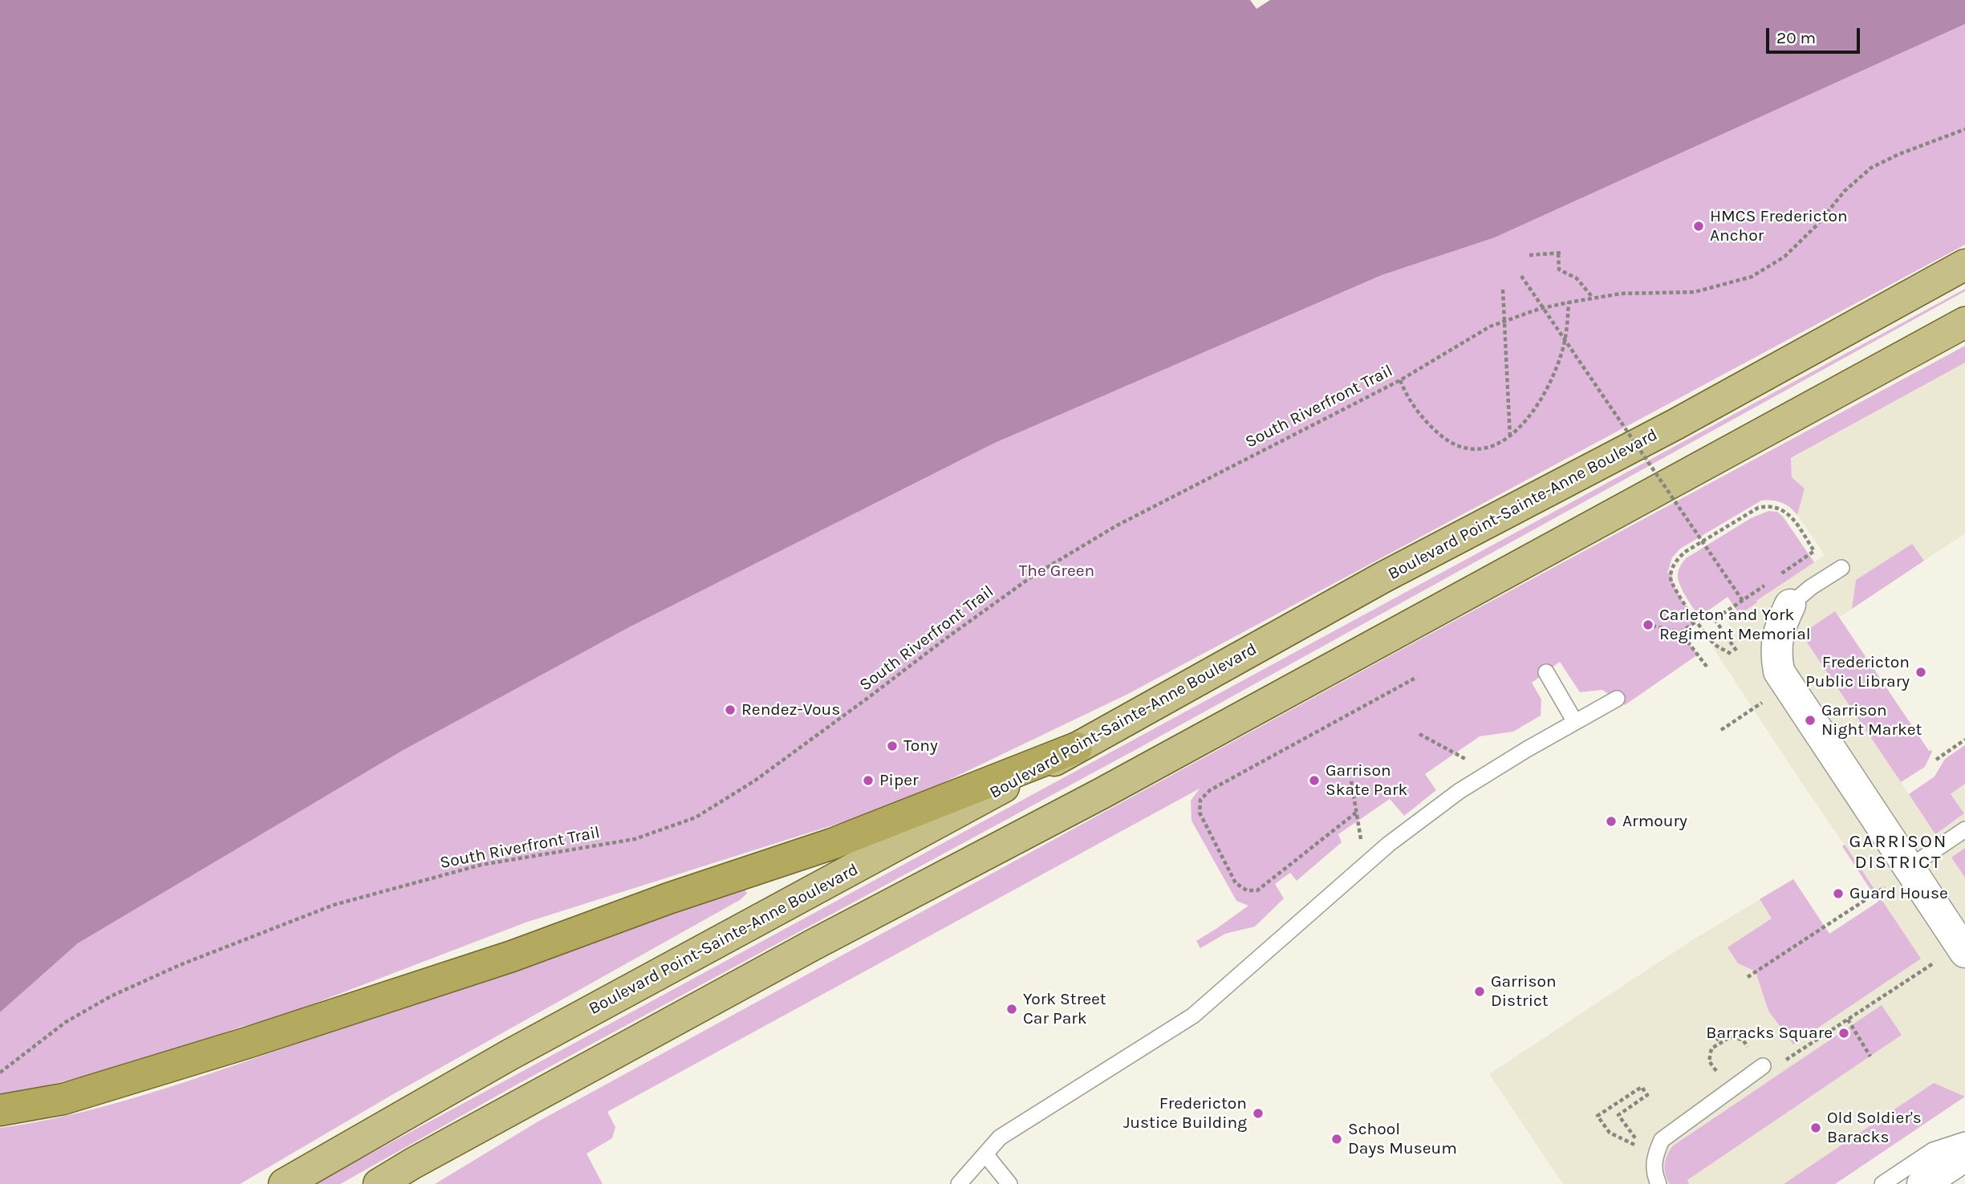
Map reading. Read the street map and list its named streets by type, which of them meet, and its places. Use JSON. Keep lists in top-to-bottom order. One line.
{"streets":{"main road":["Boulevard Point-Sainte-Anne Boulevard"],"path":["South Riverfront Trail"]},"districts":["GARRISON DISTRICT"],"parks":["The Green"],"places":["HMCS Fredericton Anchor","Carleton and York Regiment Memorial","Fredericton Public Library","Rendez-Vous","Garrison Night Market","Tony","Piper","Garrison Skate Park","Armoury","Guard House","Garrison District","York Street Car Park","Barracks Square","Fredericton Justice Building","Old Soldier's Baracks","School Days Museum"],"scale_bar":"20 m"}
